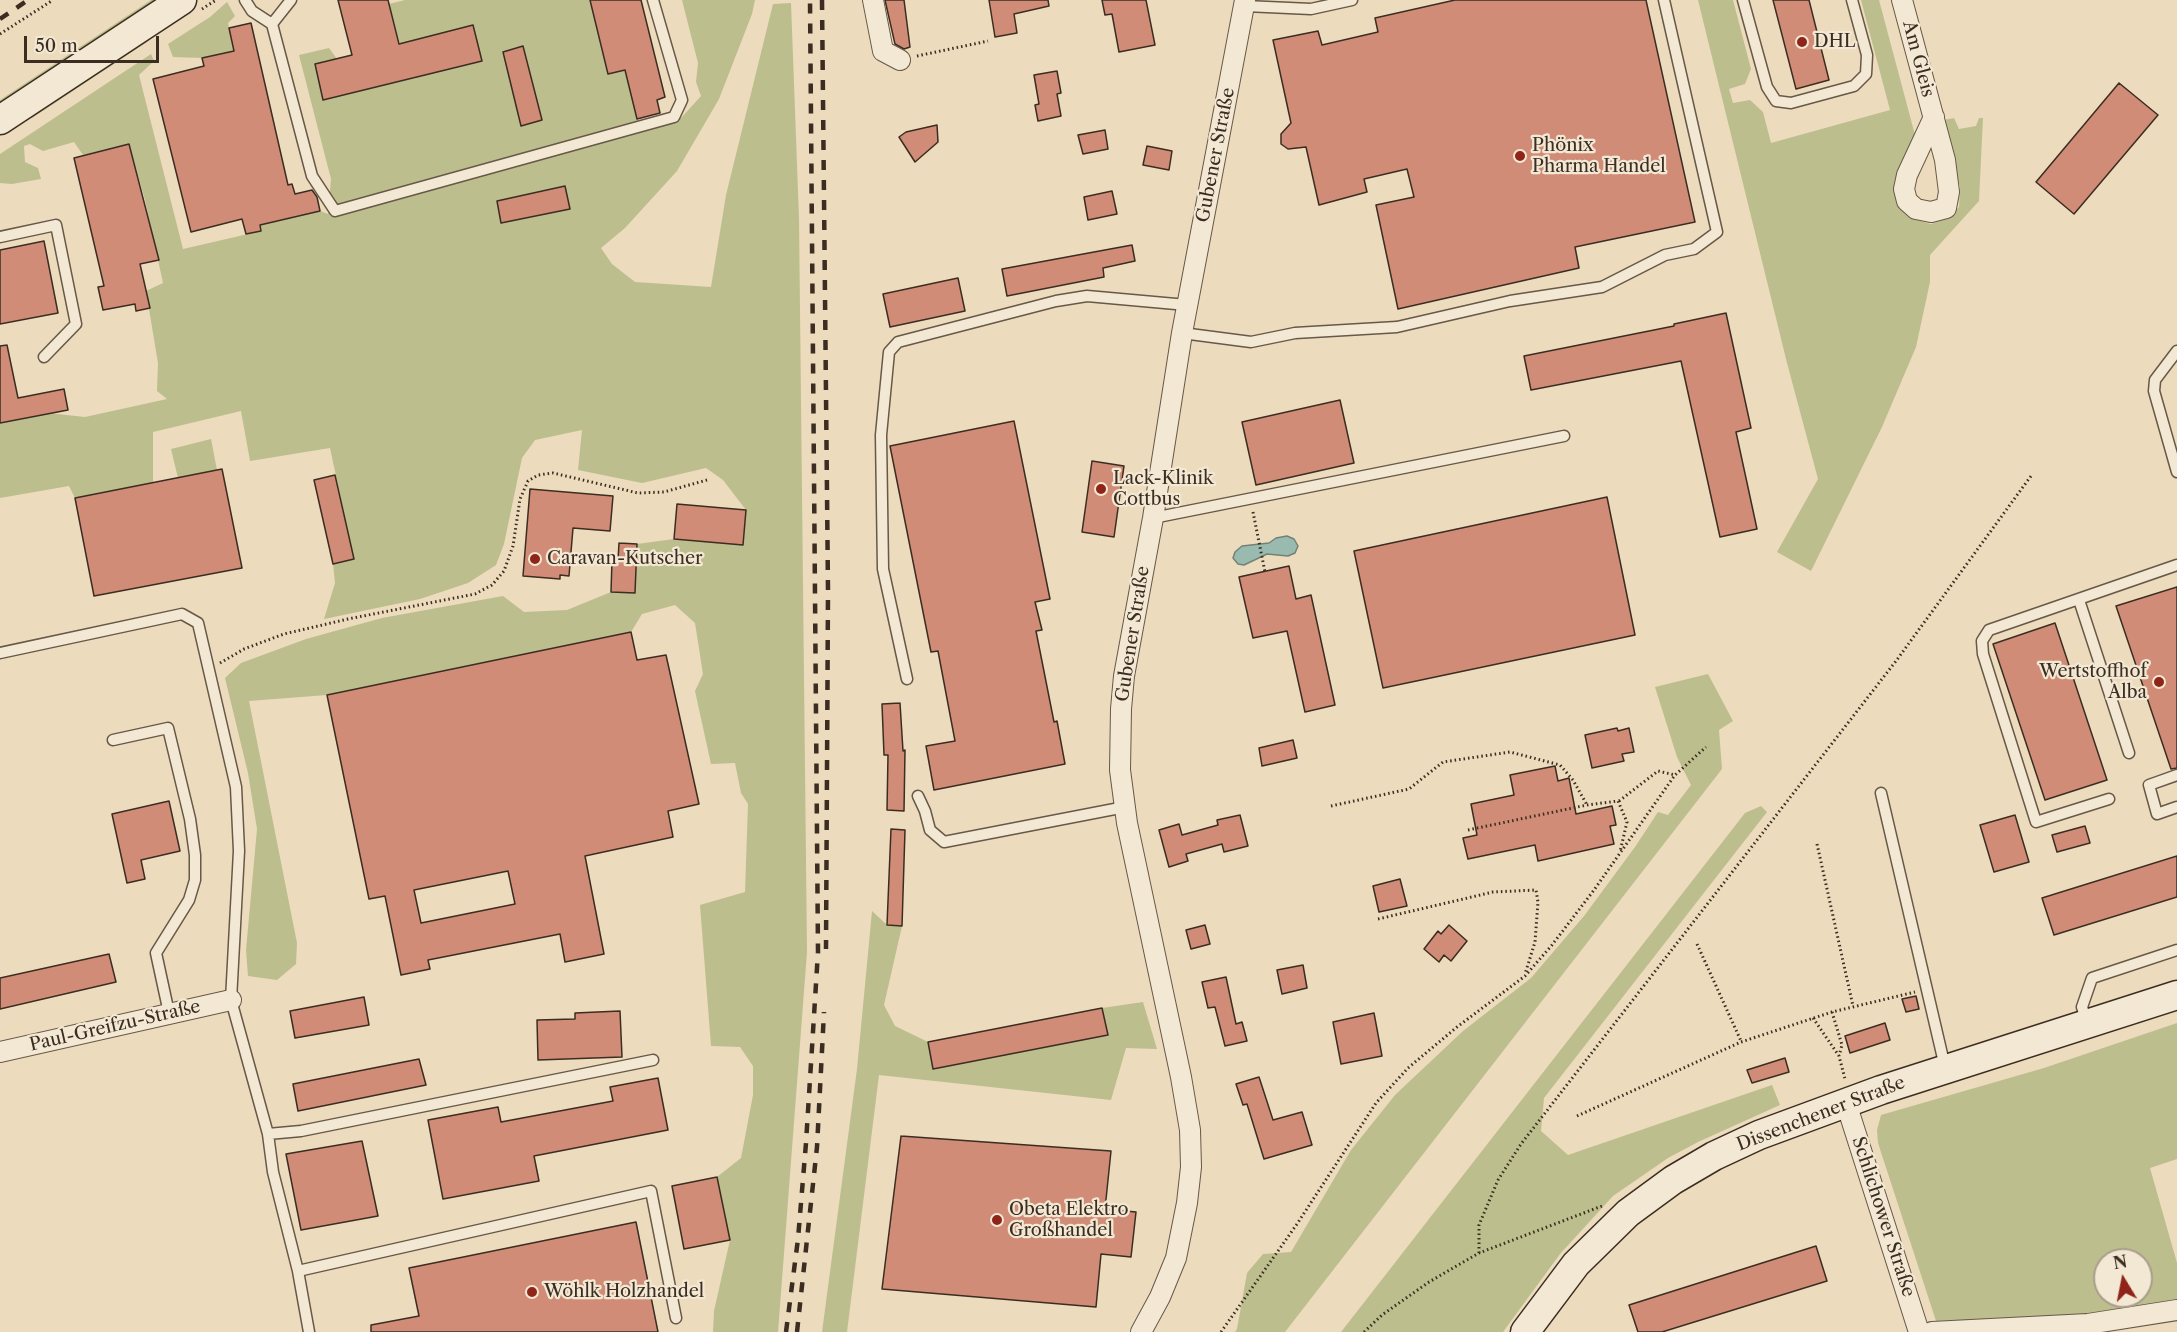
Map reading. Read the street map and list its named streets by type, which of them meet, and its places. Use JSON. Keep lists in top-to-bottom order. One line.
{"streets":{"main road":["Dissenchener Straße"],"street":["Am Gleis","Gubener Straße","Paul-Greifzu-Straße","Schlichower Straße"]},"crossings":[["Dissenchener Straße","Schlichower Straße"]],"places":["DHL","Phönix Pharma Handel","Lack-Klinik Cottbus","Caravan-Kutscher","Wertstoffhof Alba","Obeta Elektro Großhandel","Wöhlk Holzhandel"],"scale_bar":"50 m","north":"top"}
